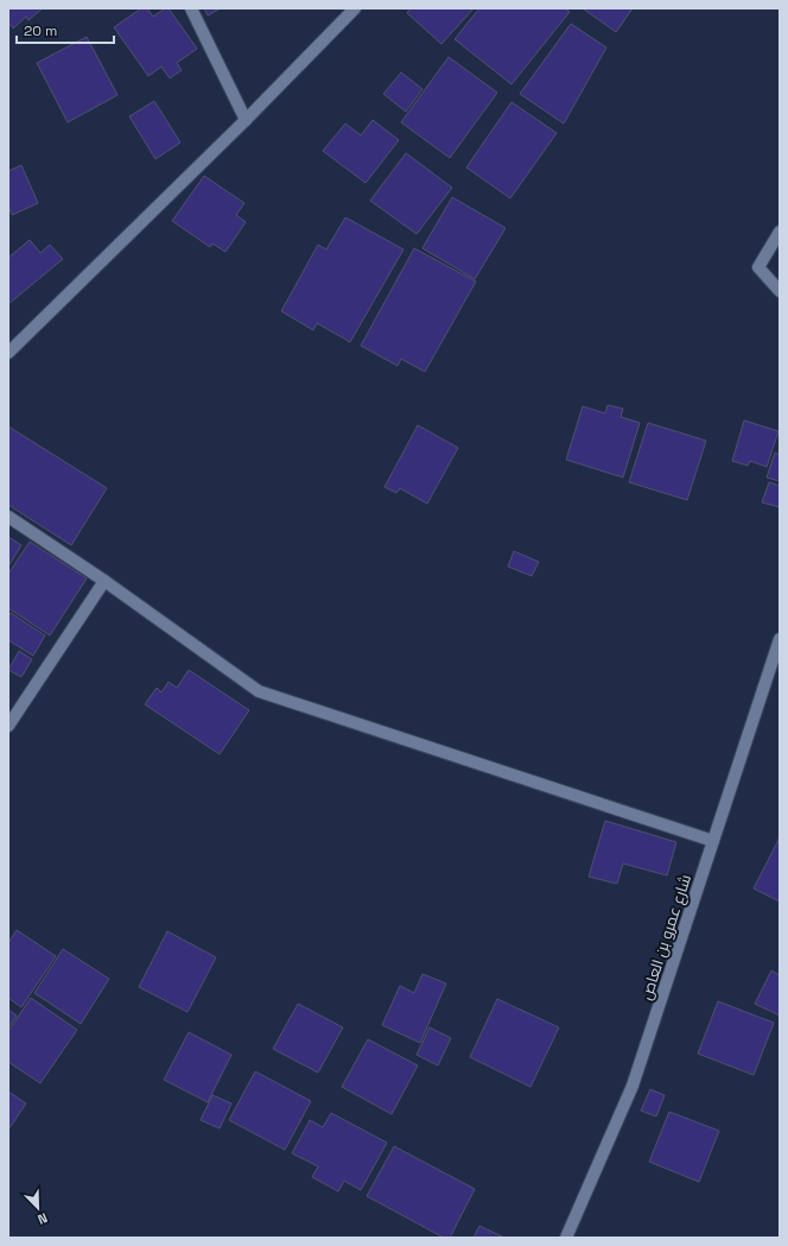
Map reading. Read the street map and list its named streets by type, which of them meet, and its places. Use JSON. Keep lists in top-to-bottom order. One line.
{"streets":{"street":["شارع عمرو بن العاص"]},"scale_bar":"20 m","north":"bottom right"}
